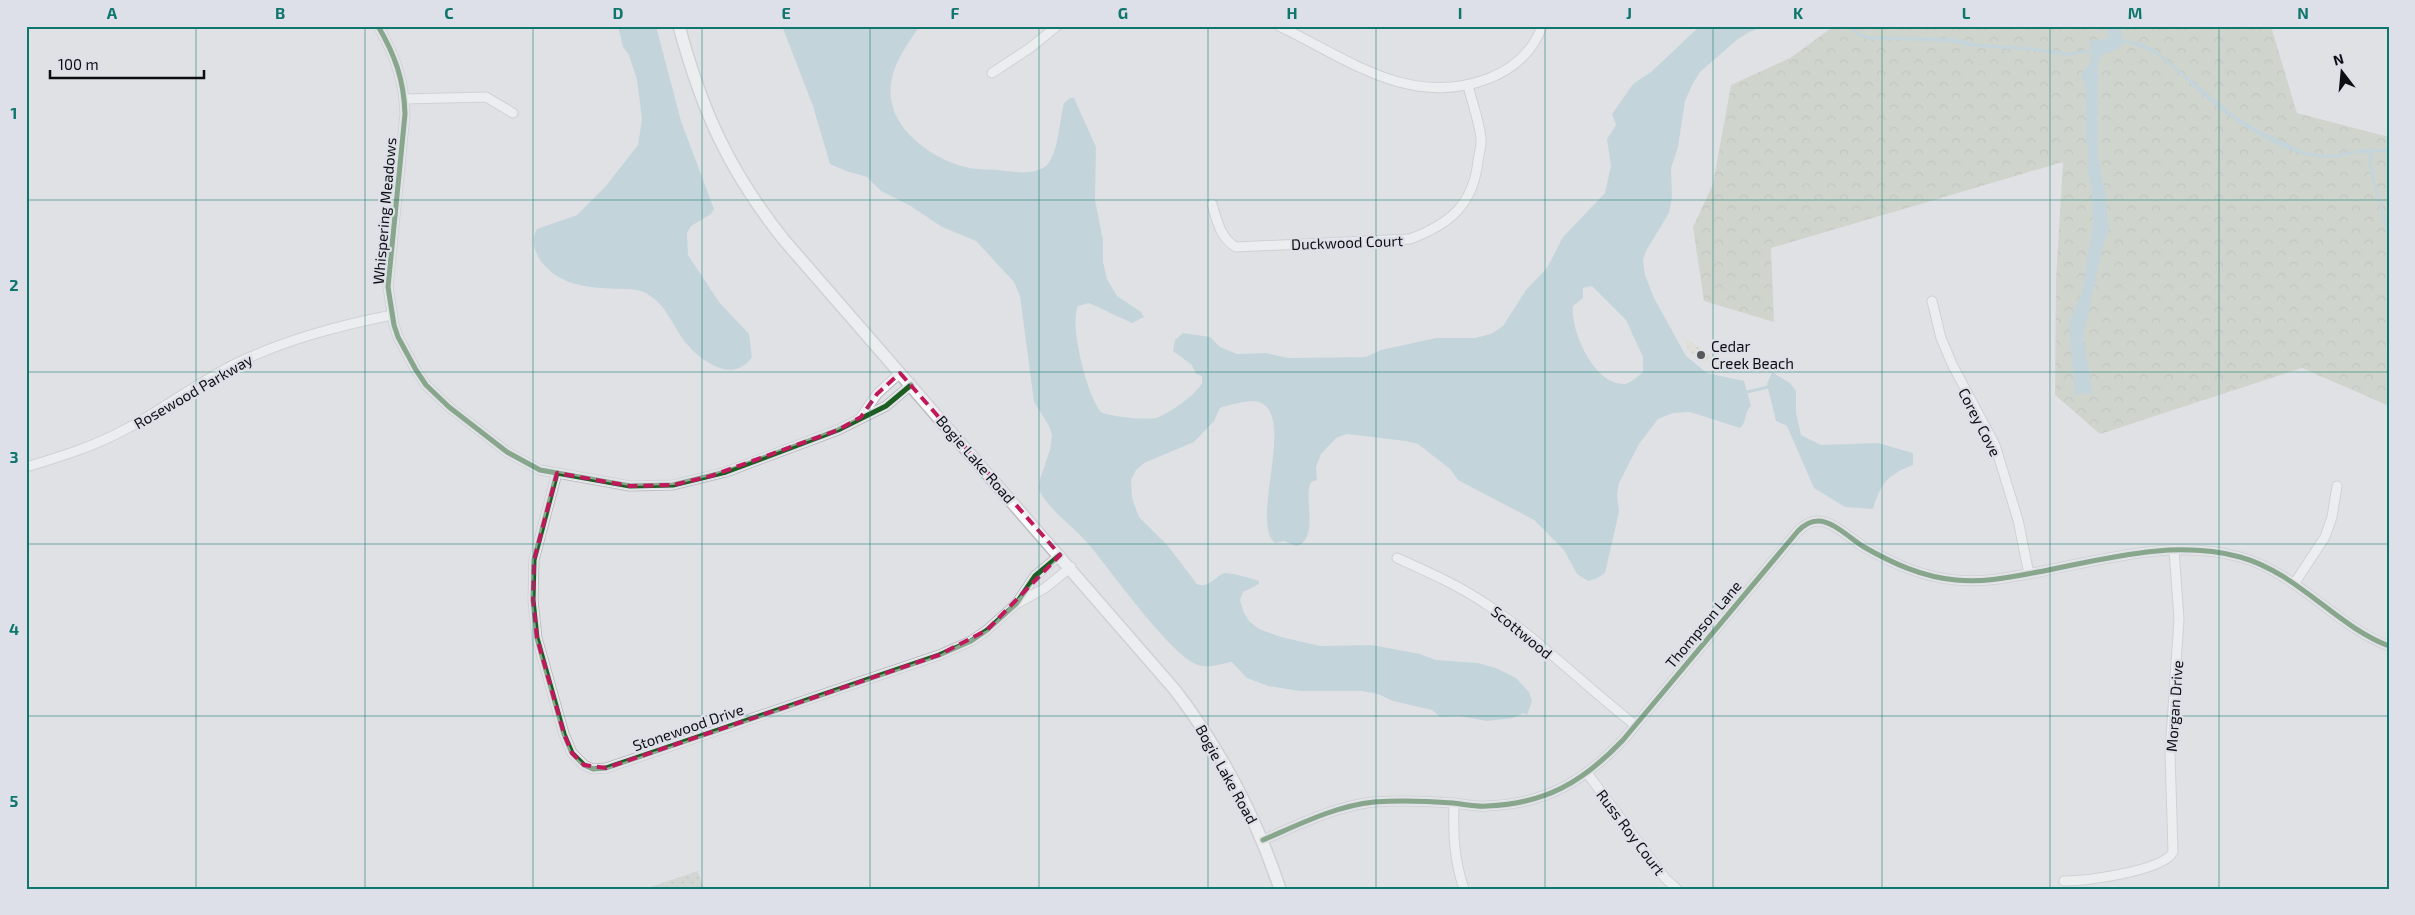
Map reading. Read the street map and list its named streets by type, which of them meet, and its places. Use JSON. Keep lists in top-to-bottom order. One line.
{"streets":{"main road":["Bogie Lake Road"],"street":["Whispering Meadows","Duckwood Court","Rosewood Parkway","Corey Cove","Thompson Lane","Scottwood","Morgan Drive","Stonewood Drive","Russ Roy Court"]},"crossings":[["Whispering Meadows","Rosewood Parkway"],["Whispering Meadows","Bogie Lake Road"],["Whispering Meadows","Stonewood Drive"],["Corey Cove","Thompson Lane"],["Bogie Lake Road","Thompson Lane"],["Bogie Lake Road","Stonewood Drive"],["Thompson Lane","Scottwood"],["Thompson Lane","Morgan Drive"],["Thompson Lane","Russ Roy Court"]],"places":["Cedar Creek Beach"],"scale_bar":"100 m","north":"top","grid":{"columns":["A","B","C","D","E","F","G","H","I","J","K","L","M","N"],"rows":["1","2","3","4","5"]}}
